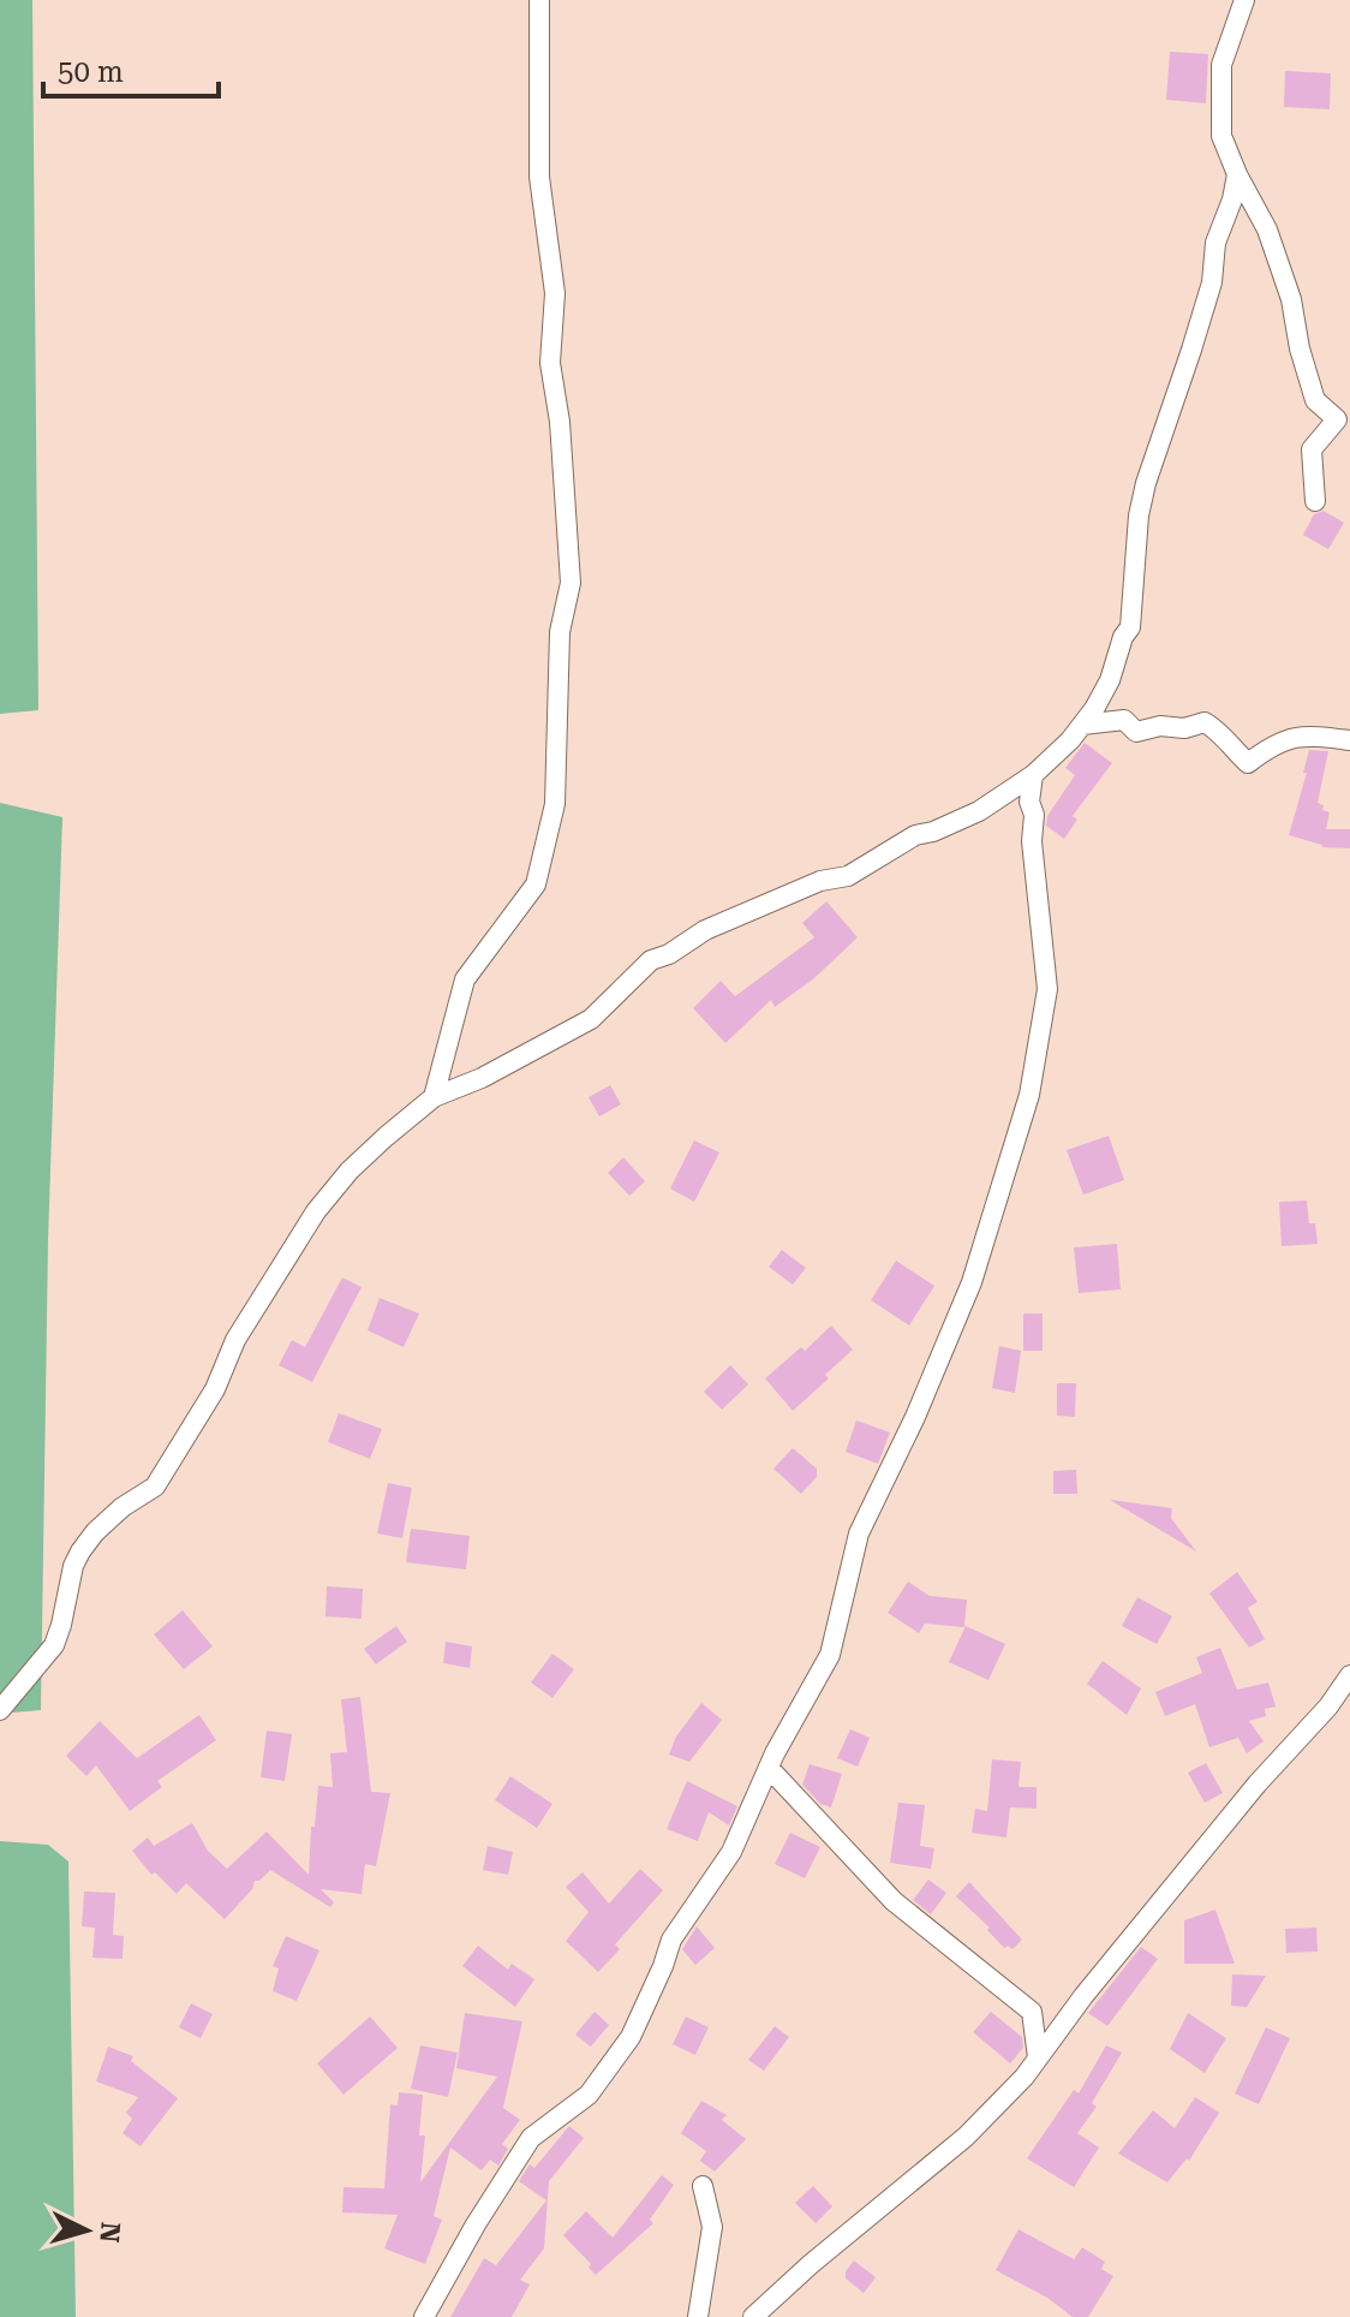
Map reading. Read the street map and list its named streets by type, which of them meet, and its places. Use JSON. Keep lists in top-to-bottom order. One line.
{"scale_bar":"50 m","north":"right"}
